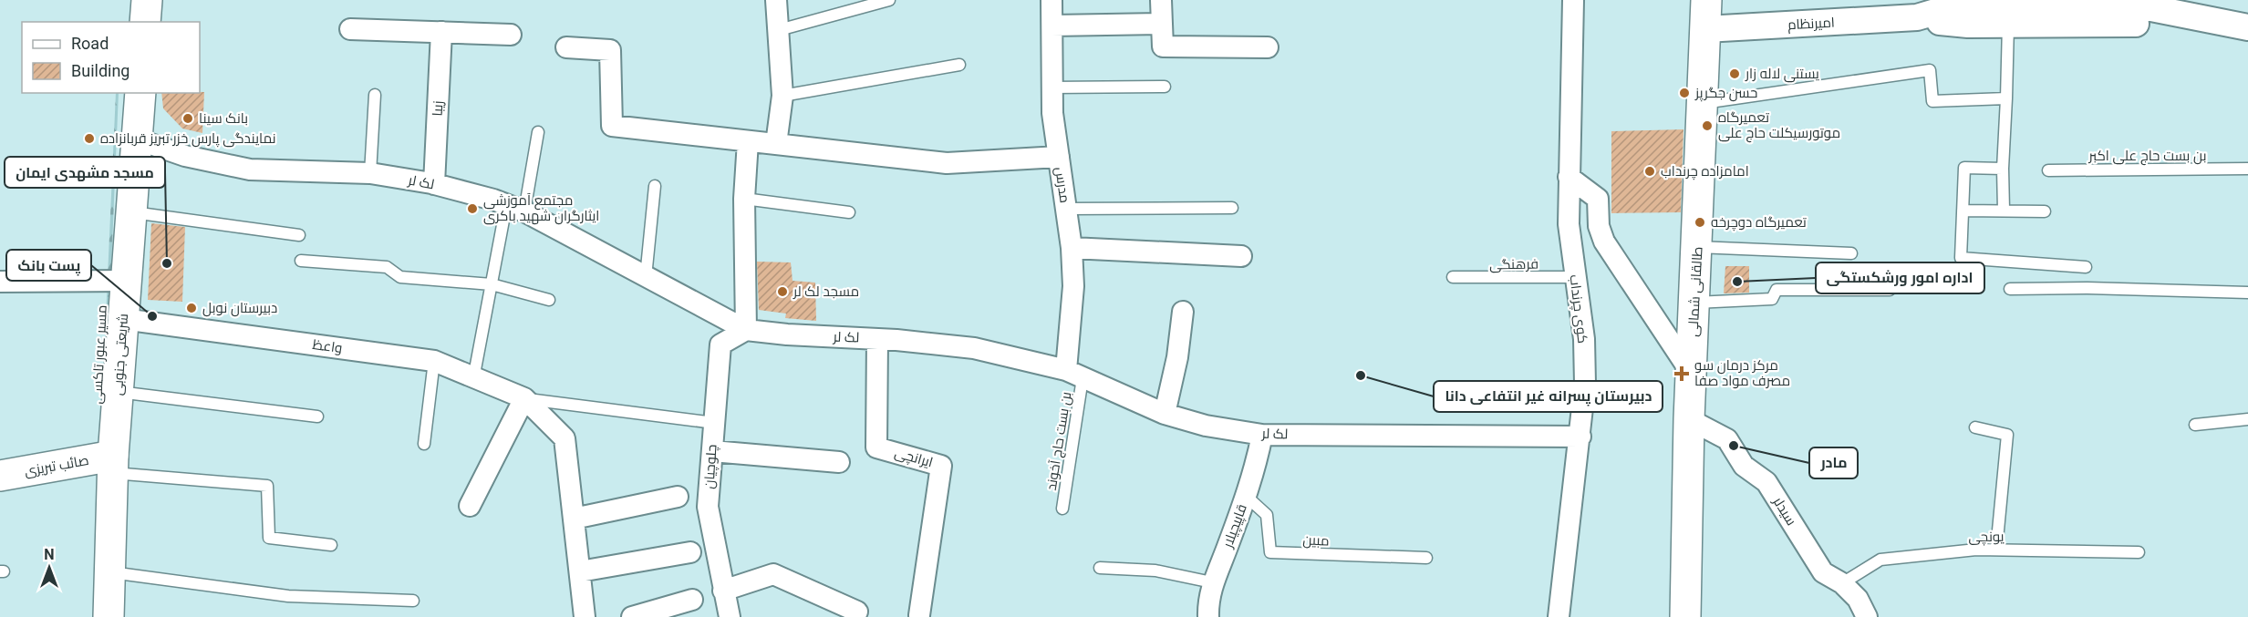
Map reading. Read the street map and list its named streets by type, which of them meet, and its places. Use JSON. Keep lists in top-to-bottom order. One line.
{"streets":{"main road":["طالقانی شمالی","شریعتی جنوبی","صائب تبریزی"],"street":["امیرنظام","زیبا","لک لر","مدرس","کوی چرنداب","واعظ","ایرانچی","چلوچیان","سیدلر","قاپیچیلار"],"lane":["بن بست حاج علی اکبر","فرهنگی","مسیر عبور تاکسی","بن بست حاج آخوند","یونچی","مبین"]},"crossings":[["امیرنظام","طالقانی شمالی"],["زیبا","لک لر"],["لک لر","مدرس"],["لک لر","کوی چرنداب"],["لک لر","مسیر عبور تاکسی"],["لک لر","شریعتی جنوبی"],["لک لر","بن بست حاج آخوند"],["لک لر","ایرانچی"],["لک لر","چلوچیان"],["لک لر","قاپیچیلار"],["مدرس","بن بست حاج آخوند"],["فرهنگی","کوی چرنداب"],["طالقانی شمالی","سیدلر"],["واعظ","شریعتی جنوبی"],["مسیر عبور تاکسی","شریعتی جنوبی"],["مسیر عبور تاکسی","صائب تبریزی"],["شریعتی جنوبی","صائب تبریزی"],["سیدلر","یونچی"],["قاپیچیلار","مبین"]],"places":{"other":["یستنی لاله زار","حسن جگرپز","بانک سینا","تعمیرگاه موتورسیکلت حاج علی","نمایندگی پارس خزر تبریز قربانزاده","امامزاده چرنداب","مجتمع آموزشی ایثارگران شهید باکری","تعمیرگاه دوچرخه","مسجد مشهدی ایمان","اداره امور ورشکستگی","مسجد لک لر","دبیرستان نوبل","پست بانک","دبیرستان پسرانه غیر انتفاعی دانا","مادر"],"health":["مرکز درمان سو مصرف مواد صفا"]},"legend":["Road","Building"],"north":"top"}
